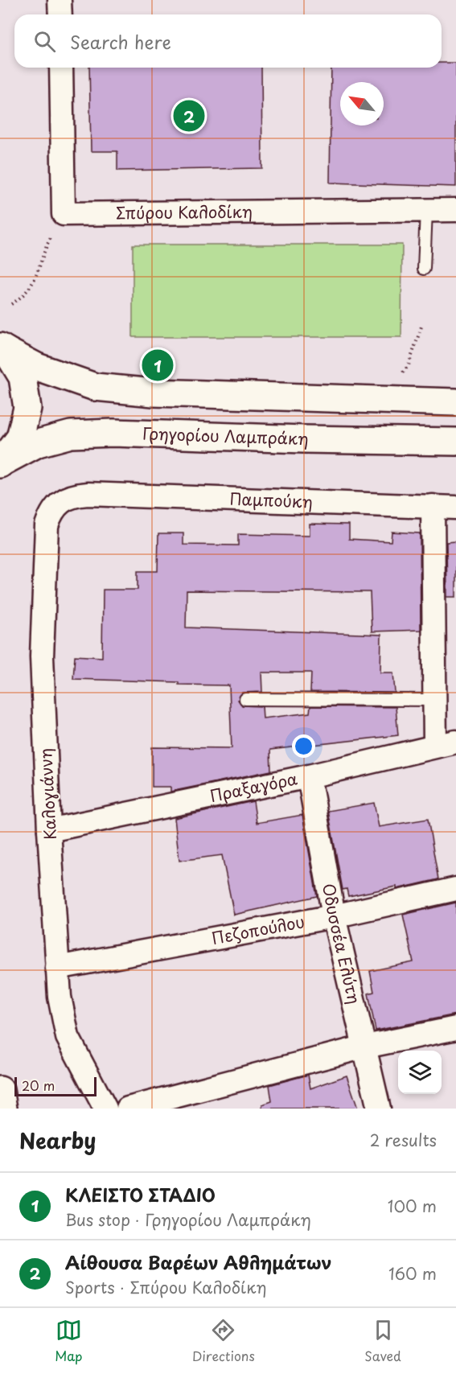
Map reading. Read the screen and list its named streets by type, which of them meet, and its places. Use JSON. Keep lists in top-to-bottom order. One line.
{"streets":{"main road":["Γρηγορίου Λαμπράκη"],"street":["Σπύρου Καλοδίκη","Παμπούκη","Πραξαγόρα","Καλογιάννη","Πεζοπούλου","Οδυσσέα Ελύτη"]},"crossings":[["Παμπούκη","Καλογιάννη"],["Πραξαγόρα","Καλογιάννη"],["Πραξαγόρα","Οδυσσέα Ελύτη"],["Καλογιάννη","Πεζοπούλου"],["Πεζοπούλου","Οδυσσέα Ελύτη"]],"scale_bar":"20 m","north":"top left","page":{"search":"Search here","pins":["2","1"],"scale":"20 m","heading":["Nearby","2 results"],"list":[{"mark":"1","name":"ΚΛΕΙΣΤΟ ΣΤΑΔΙΟ","note":"Bus stop · Γρηγορίου Λαμπράκη","value":"100 m"},{"mark":"2","name":"Αίθουσα Βαρέων Αθλημάτων","note":"Sports · Σπύρου Καλοδίκη","value":"160 m"}],"nav":["Map","Directions","Saved"]}}
